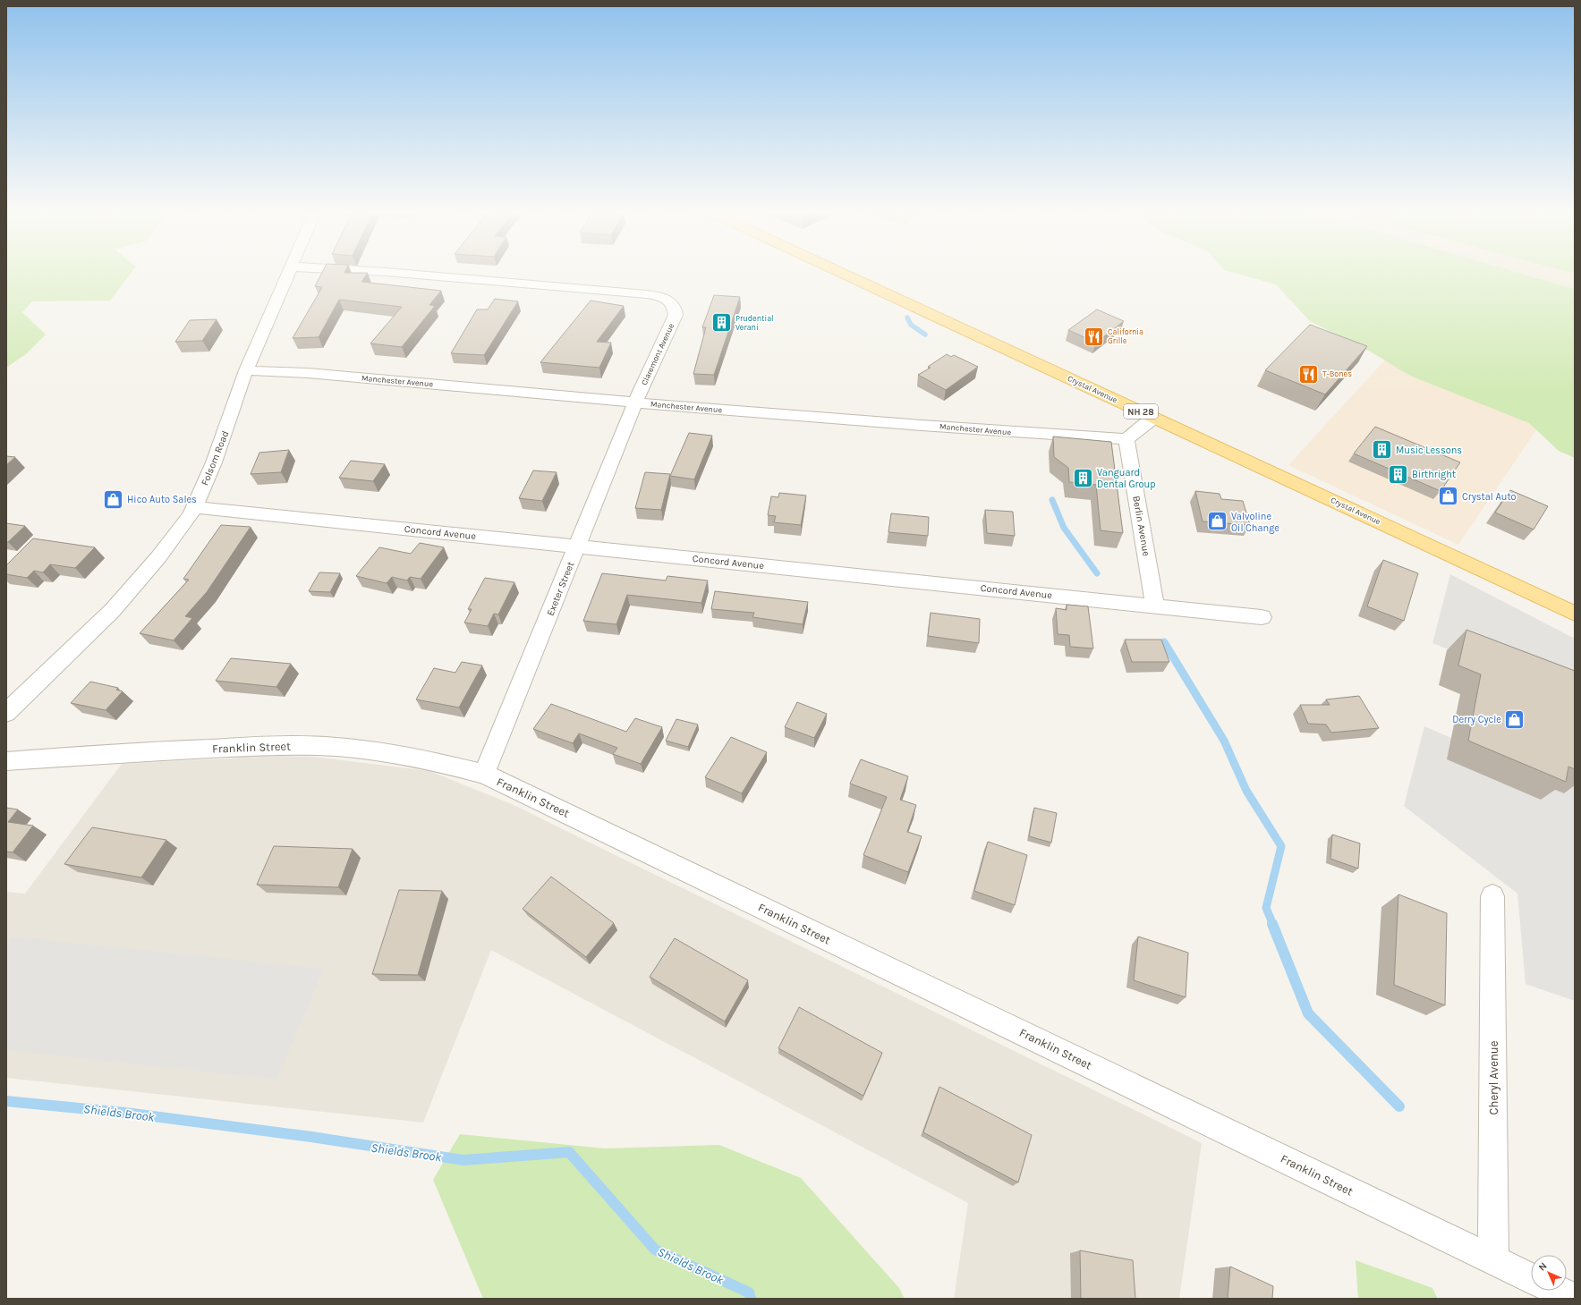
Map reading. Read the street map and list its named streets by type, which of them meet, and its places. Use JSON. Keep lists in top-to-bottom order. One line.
{"streets":{"main road":["Crystal Avenue","NH 28"],"street":["Claremont Avenue","Manchester Avenue","Folsom Road","Berlin Avenue","Concord Avenue","Exeter Street","Franklin Street","Cheryl Avenue"]},"crossings":[["Claremont Avenue","Manchester Avenue"],["Claremont Avenue","Exeter Street"],["Manchester Avenue","Folsom Road"],["Manchester Avenue","Berlin Avenue"],["Manchester Avenue","Exeter Street"],["Folsom Road","Concord Avenue"],["Berlin Avenue","Concord Avenue"],["Concord Avenue","Exeter Street"],["Exeter Street","Franklin Street"],["Franklin Street","Cheryl Avenue"]],"water":["Shields Brook"],"places":{"building":["Prudential Verani","Music Lessons","Birthright","Vanguard Dental Group"],"restaurant":["California Grille","T-Bones"],"shop":["Crystal Auto","Hico Auto Sales","Valvoline Oil Change","Derry Cycle"]},"north":"top left"}
